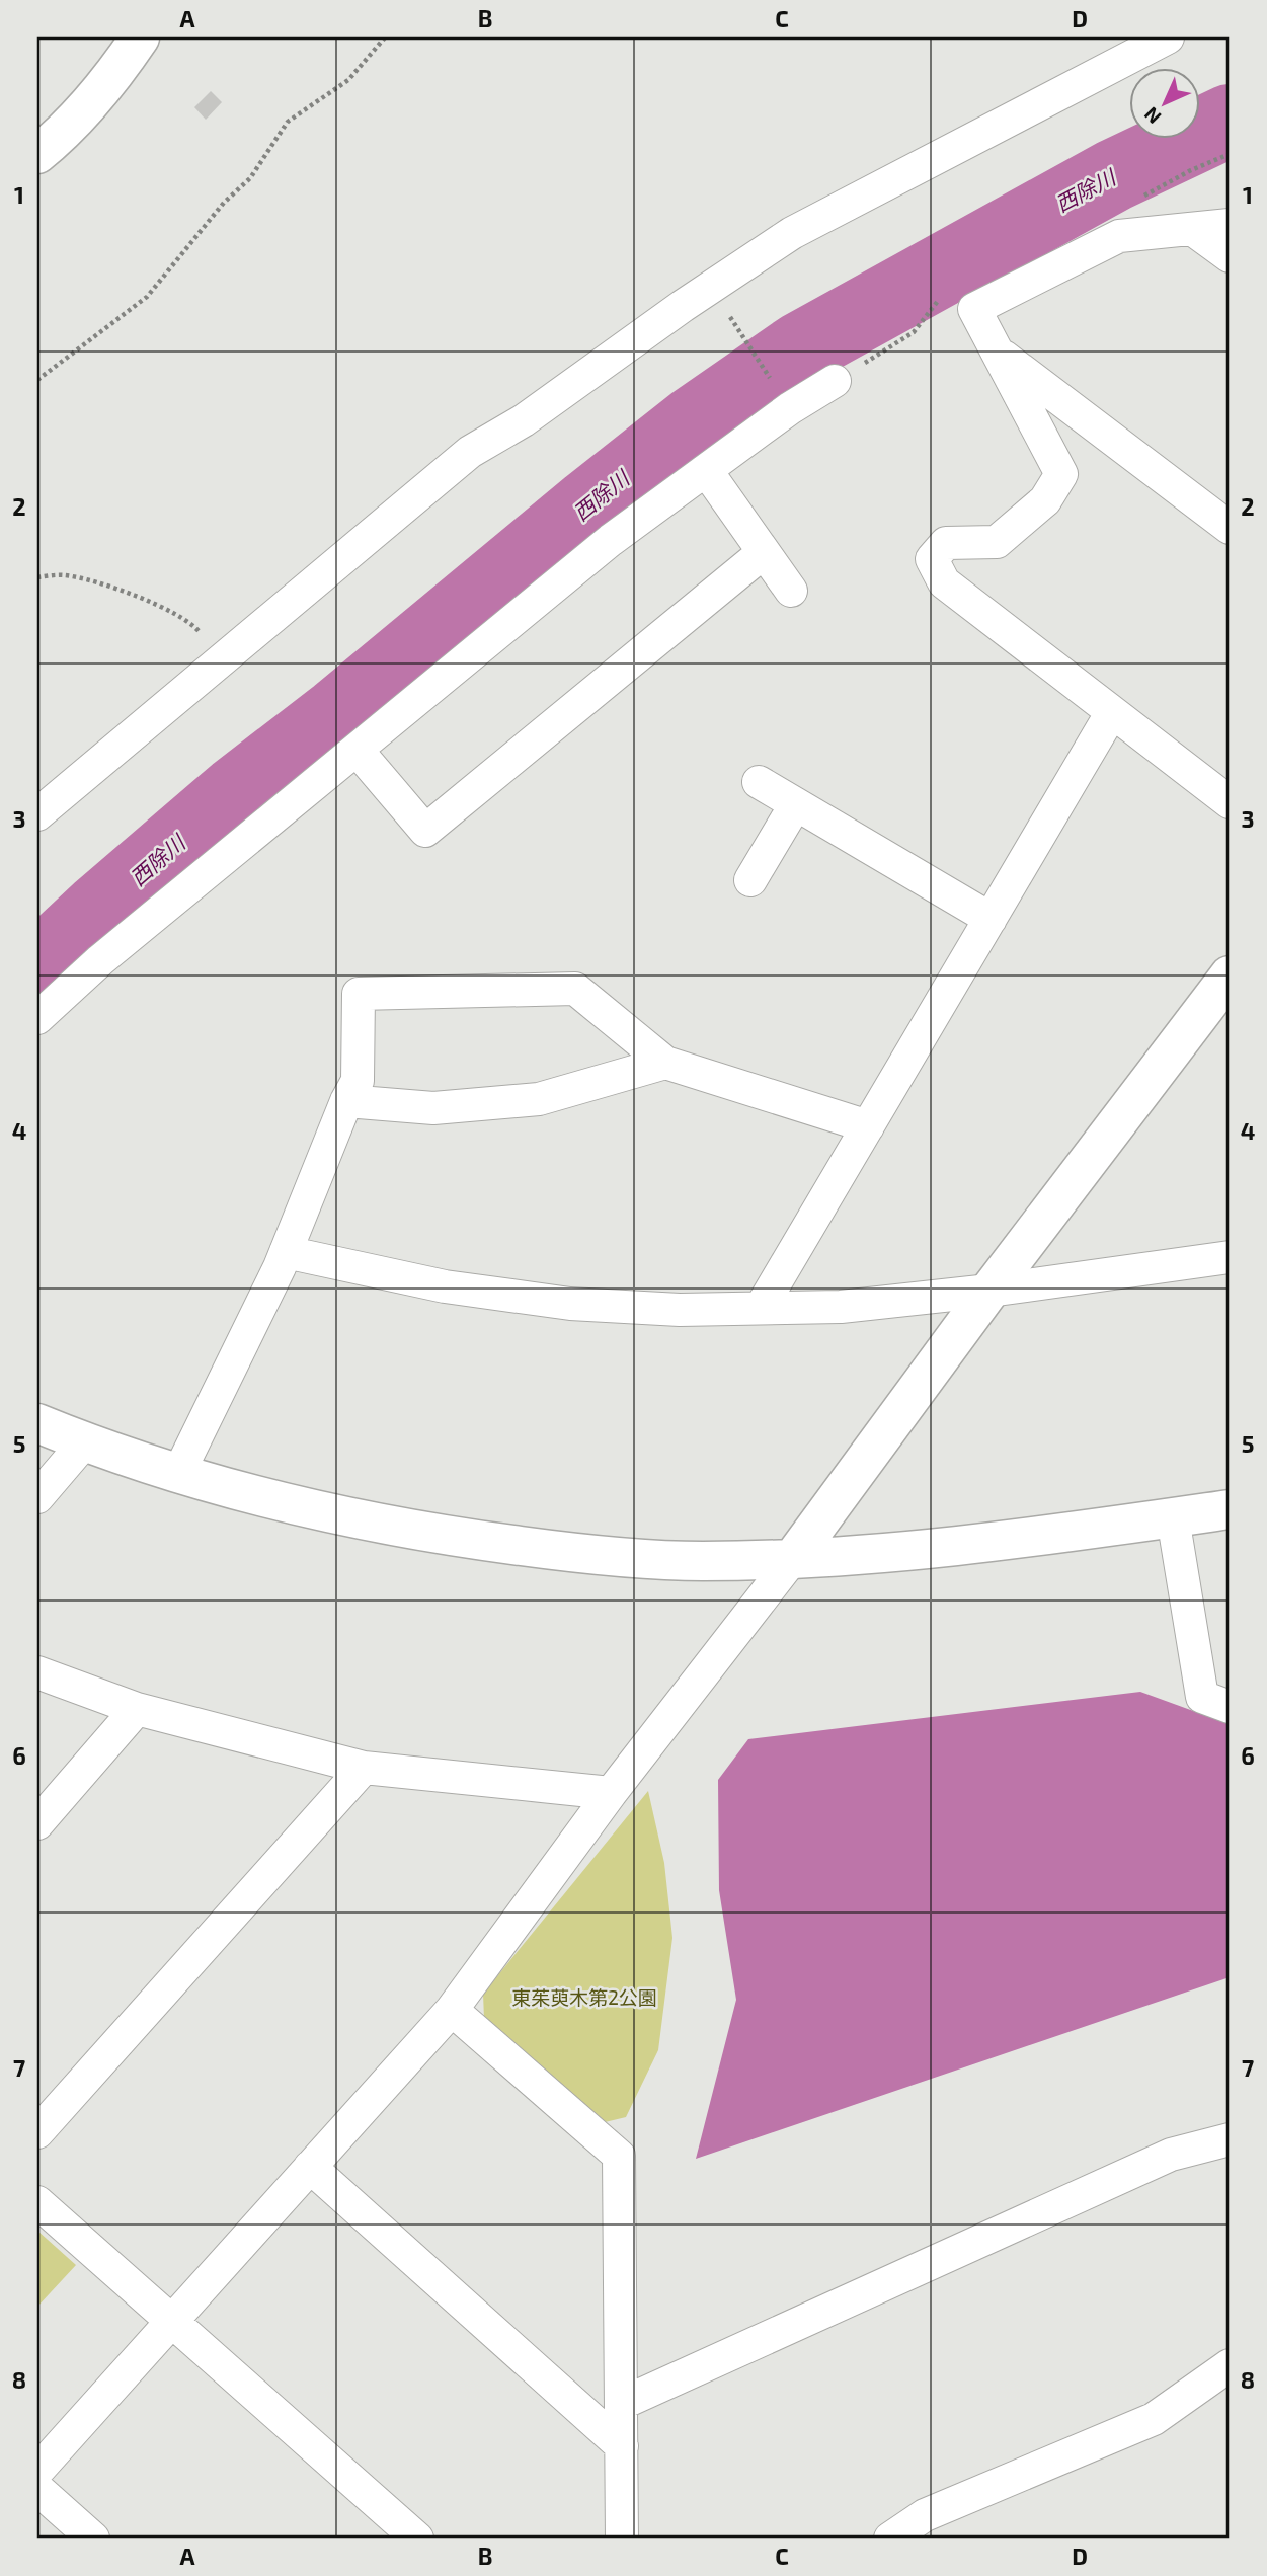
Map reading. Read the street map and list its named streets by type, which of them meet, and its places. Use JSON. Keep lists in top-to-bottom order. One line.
{"water":["西除川"],"parks":["東茱萸木第2公園"],"north":"bottom left","grid":{"columns":["A","B","C","D"],"rows":["1","2","3","4","5","6","7","8"]}}
